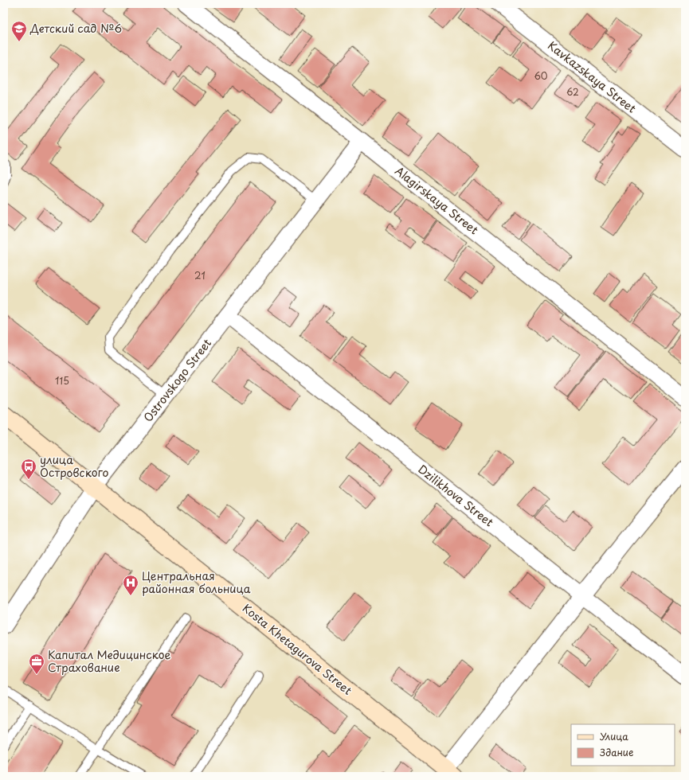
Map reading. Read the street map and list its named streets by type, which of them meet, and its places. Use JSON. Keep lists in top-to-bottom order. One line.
{"streets":{"main road":["Kosta Khetagurova Street"],"street":["Kavkazskaya Street","Alagirskaya Street","Ostrovskogo Street","Dzilikhova Street"]},"crossings":[["Alagirskaya Street","Ostrovskogo Street"],["Ostrovskogo Street","Dzilikhova Street"],["Ostrovskogo Street","Kosta Khetagurova Street"]],"places":{"school or university":["Детский сад №6"],"bus stop":["улица Островского"],"hospital":["Центральная районная больница"],"office":["Капитал Медицинское Страхование"]},"house_numbers":["60","62","21","115"],"legend":["Улица","Здание"]}
